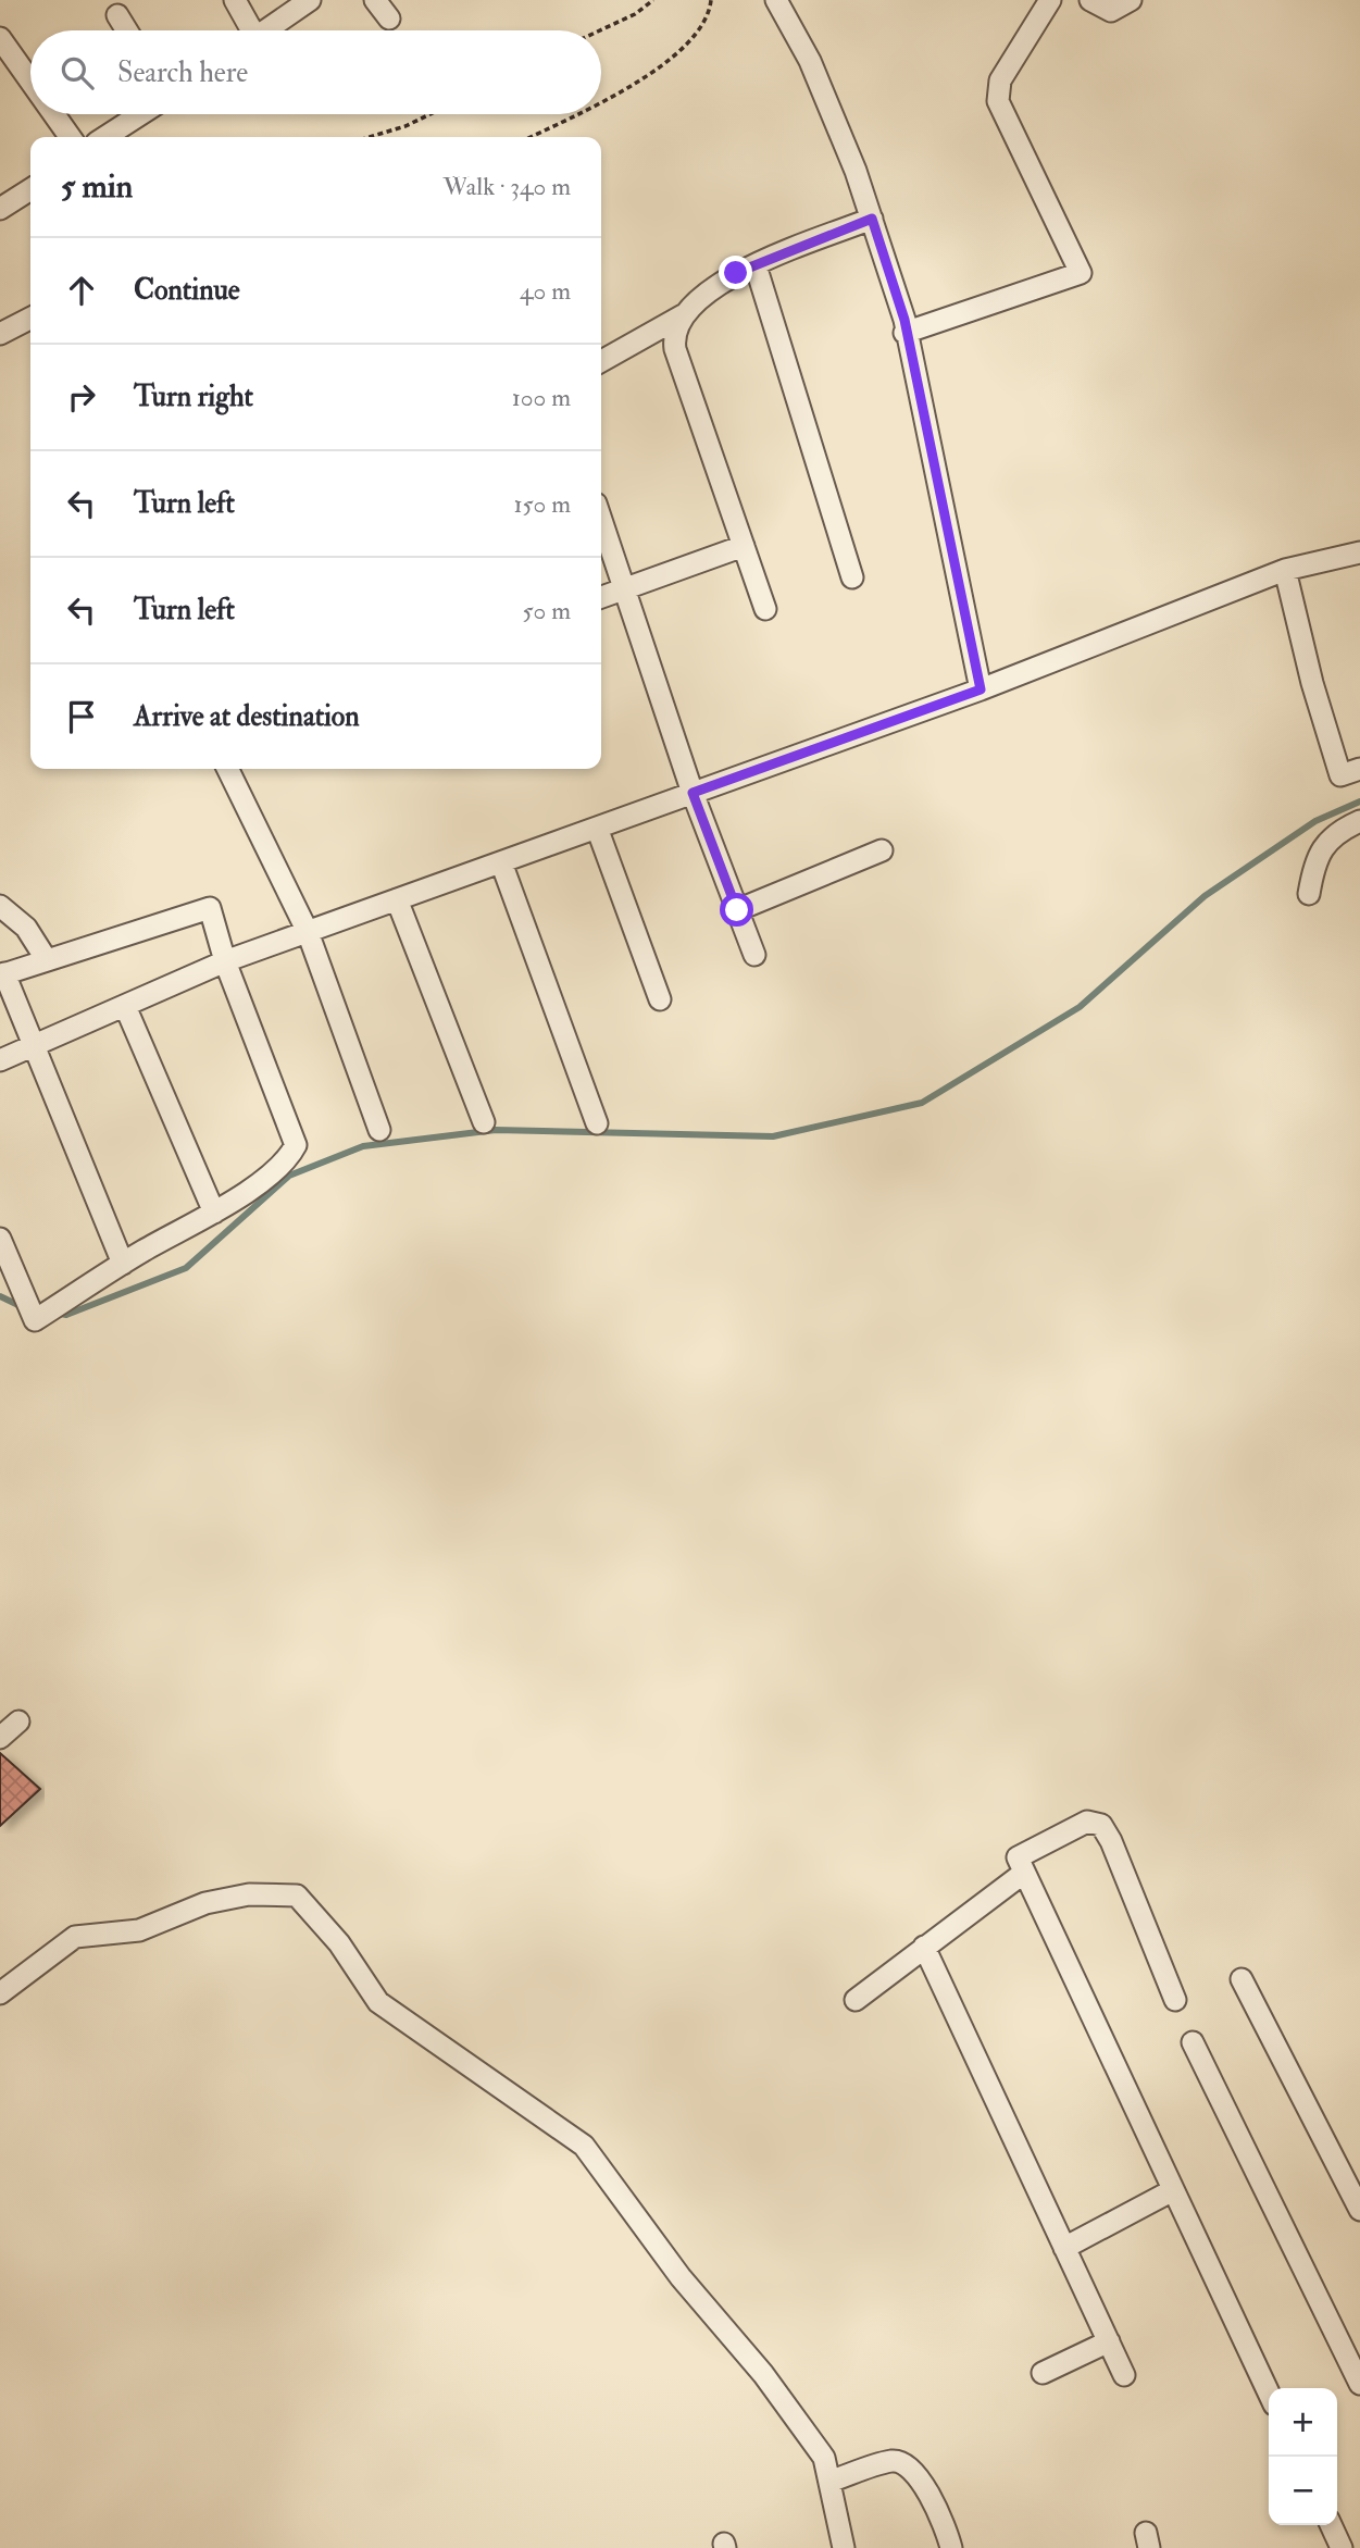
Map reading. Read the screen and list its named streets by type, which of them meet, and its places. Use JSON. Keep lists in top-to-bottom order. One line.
{"page":{"search":"Search here","heading":["5 min","Walk · 340 m"],"list":[["Continue","40 m"],["Turn right","100 m"],["Turn left","150 m"],["Turn left","50 m"],"Arrive at destination"],"map_buttons":["+","−"]}}
